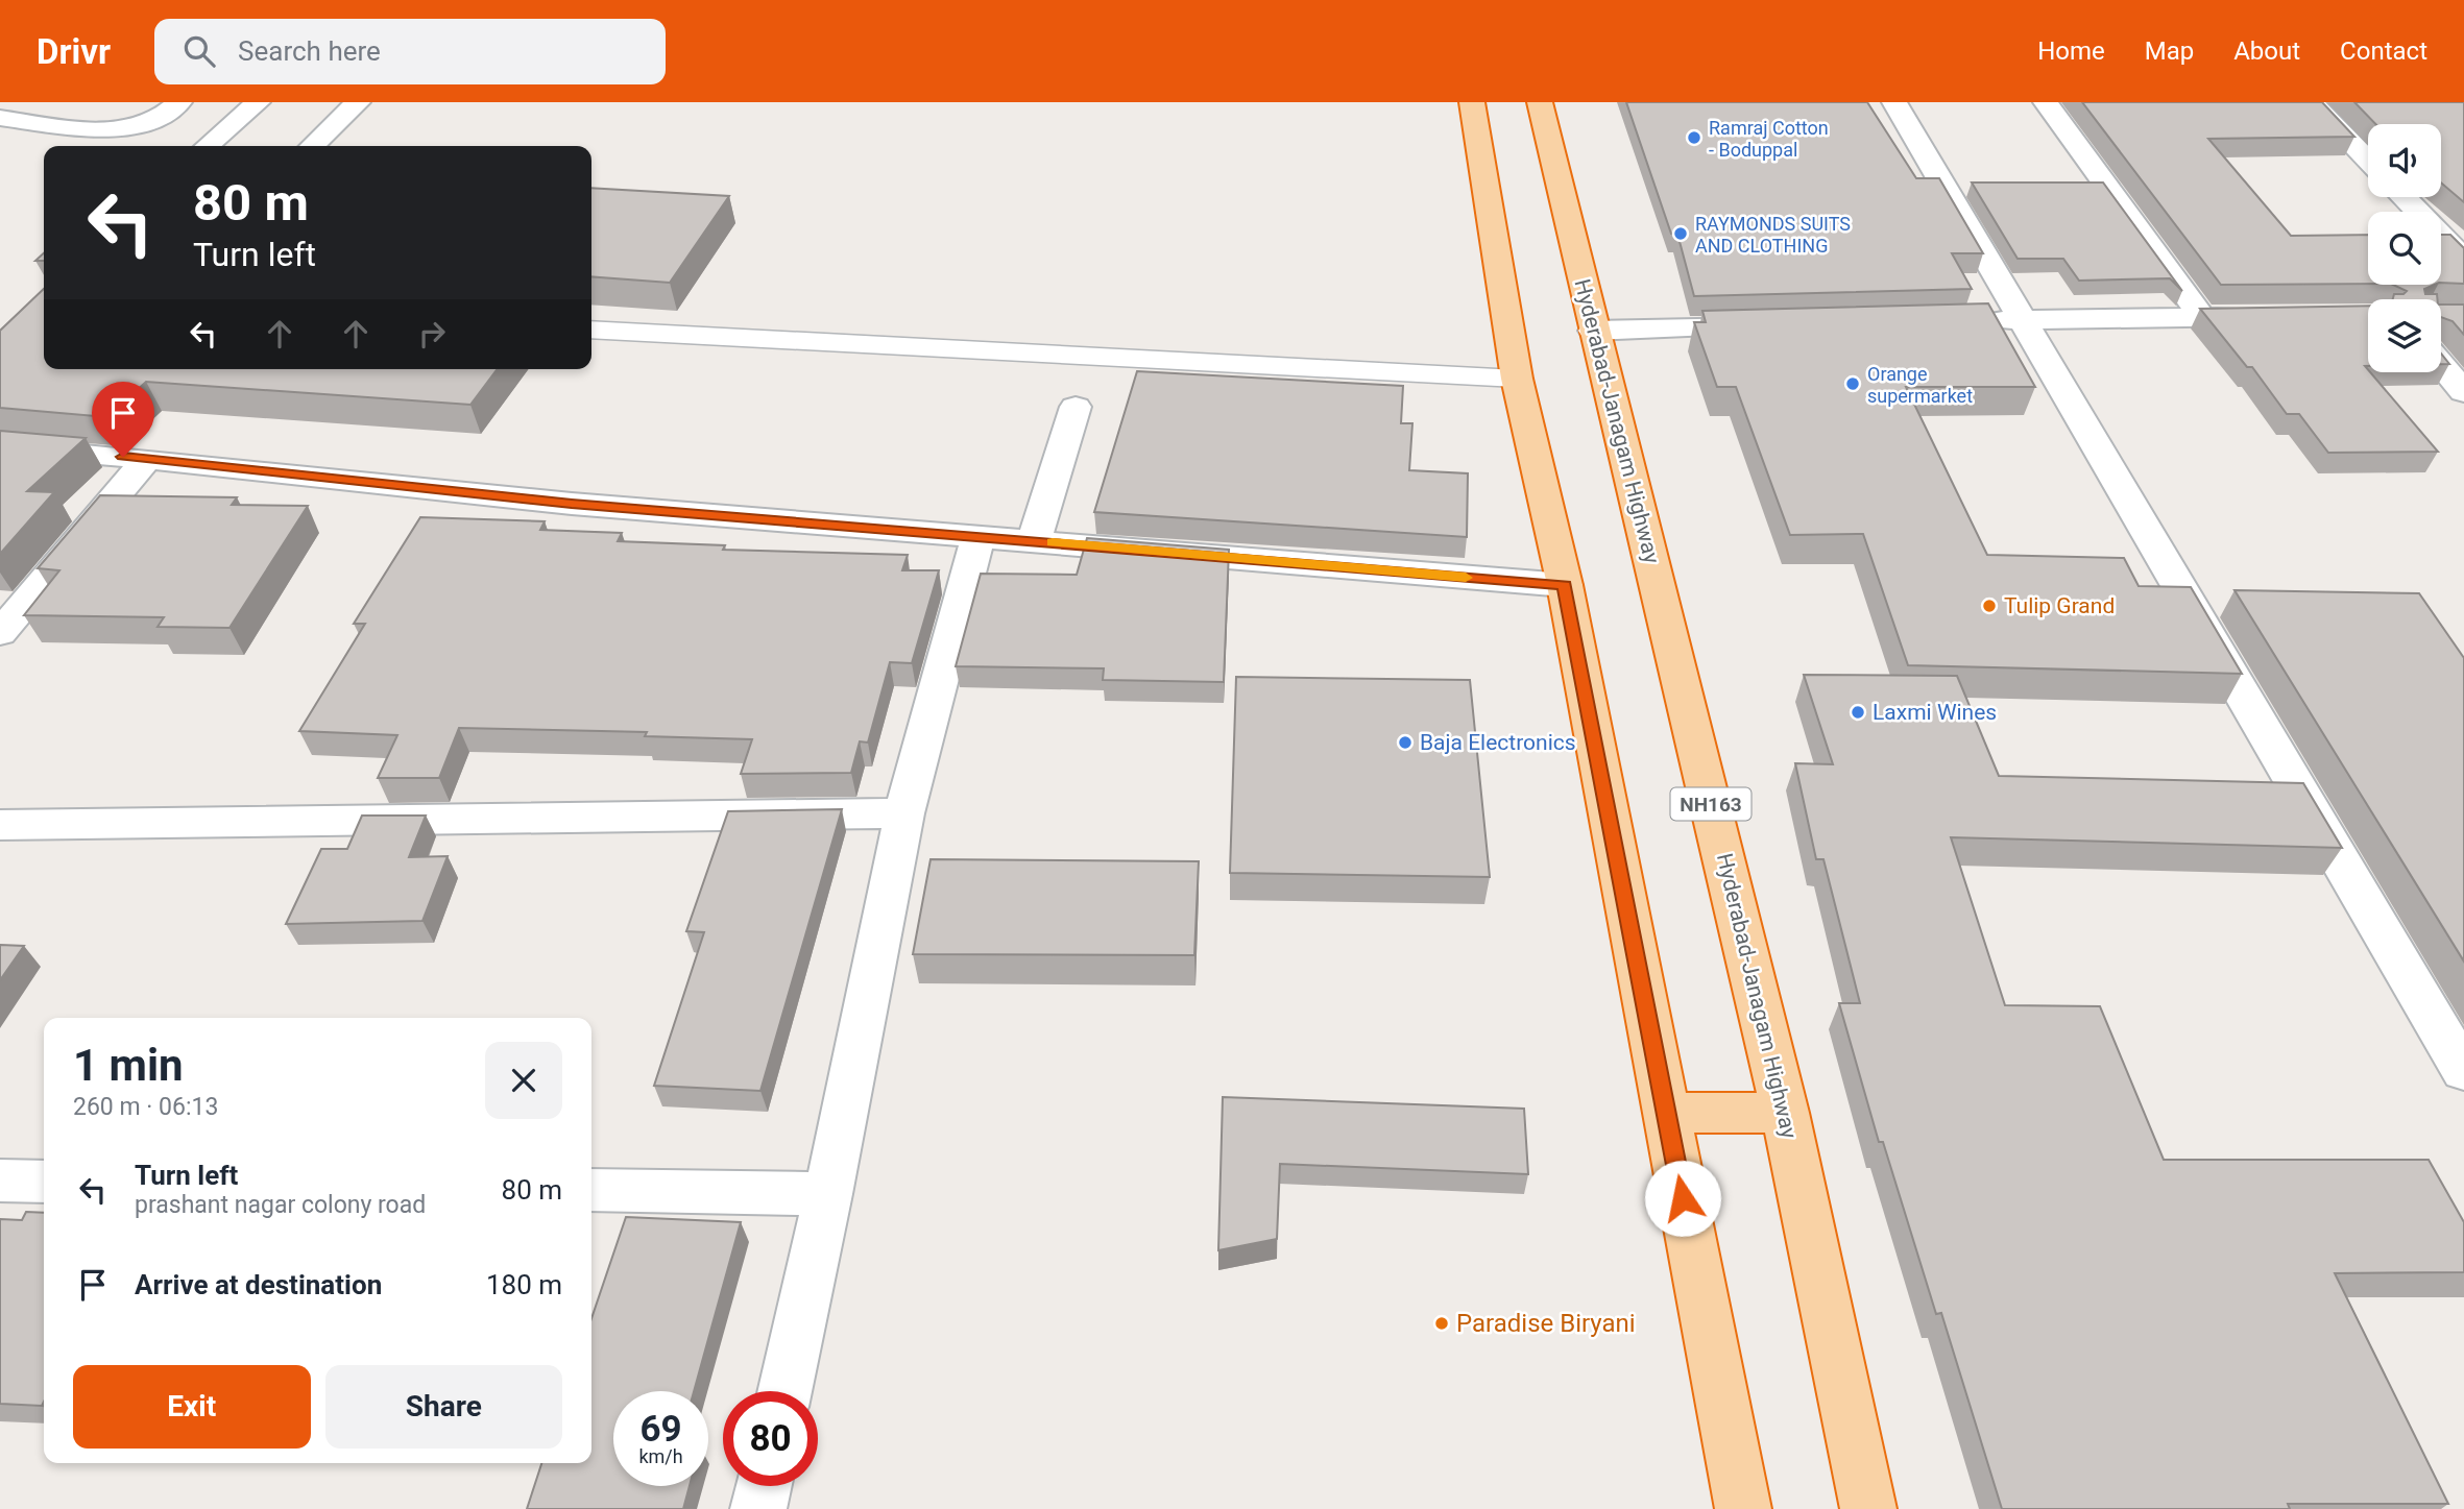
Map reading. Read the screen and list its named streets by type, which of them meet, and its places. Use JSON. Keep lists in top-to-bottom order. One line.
{"streets":{"highway":["Hyderabad-Janagam Highway","NH163"]},"places":["Ramraj Cotton - Boduppal","RAYMONDS SUITS AND CLOTHING","Orange supermarket","Tulip Grand","Laxmi Wines","Baja Electronics","Paradise Biryani"],"page":{"header":"Drivr","search":"Search here","nav":["Home","Map","About","Contact"],"turn":["80 m","Turn left"],"heading":["1 min","260 m · 06:13"],"list":[{"name":"Turn left","note":"prashant nagar colony road","value":"80 m"},{"name":"Arrive at destination","value":"180 m"}],"buttons":["Exit","Share"],"speed":"69 km/h","limit":"80"}}
